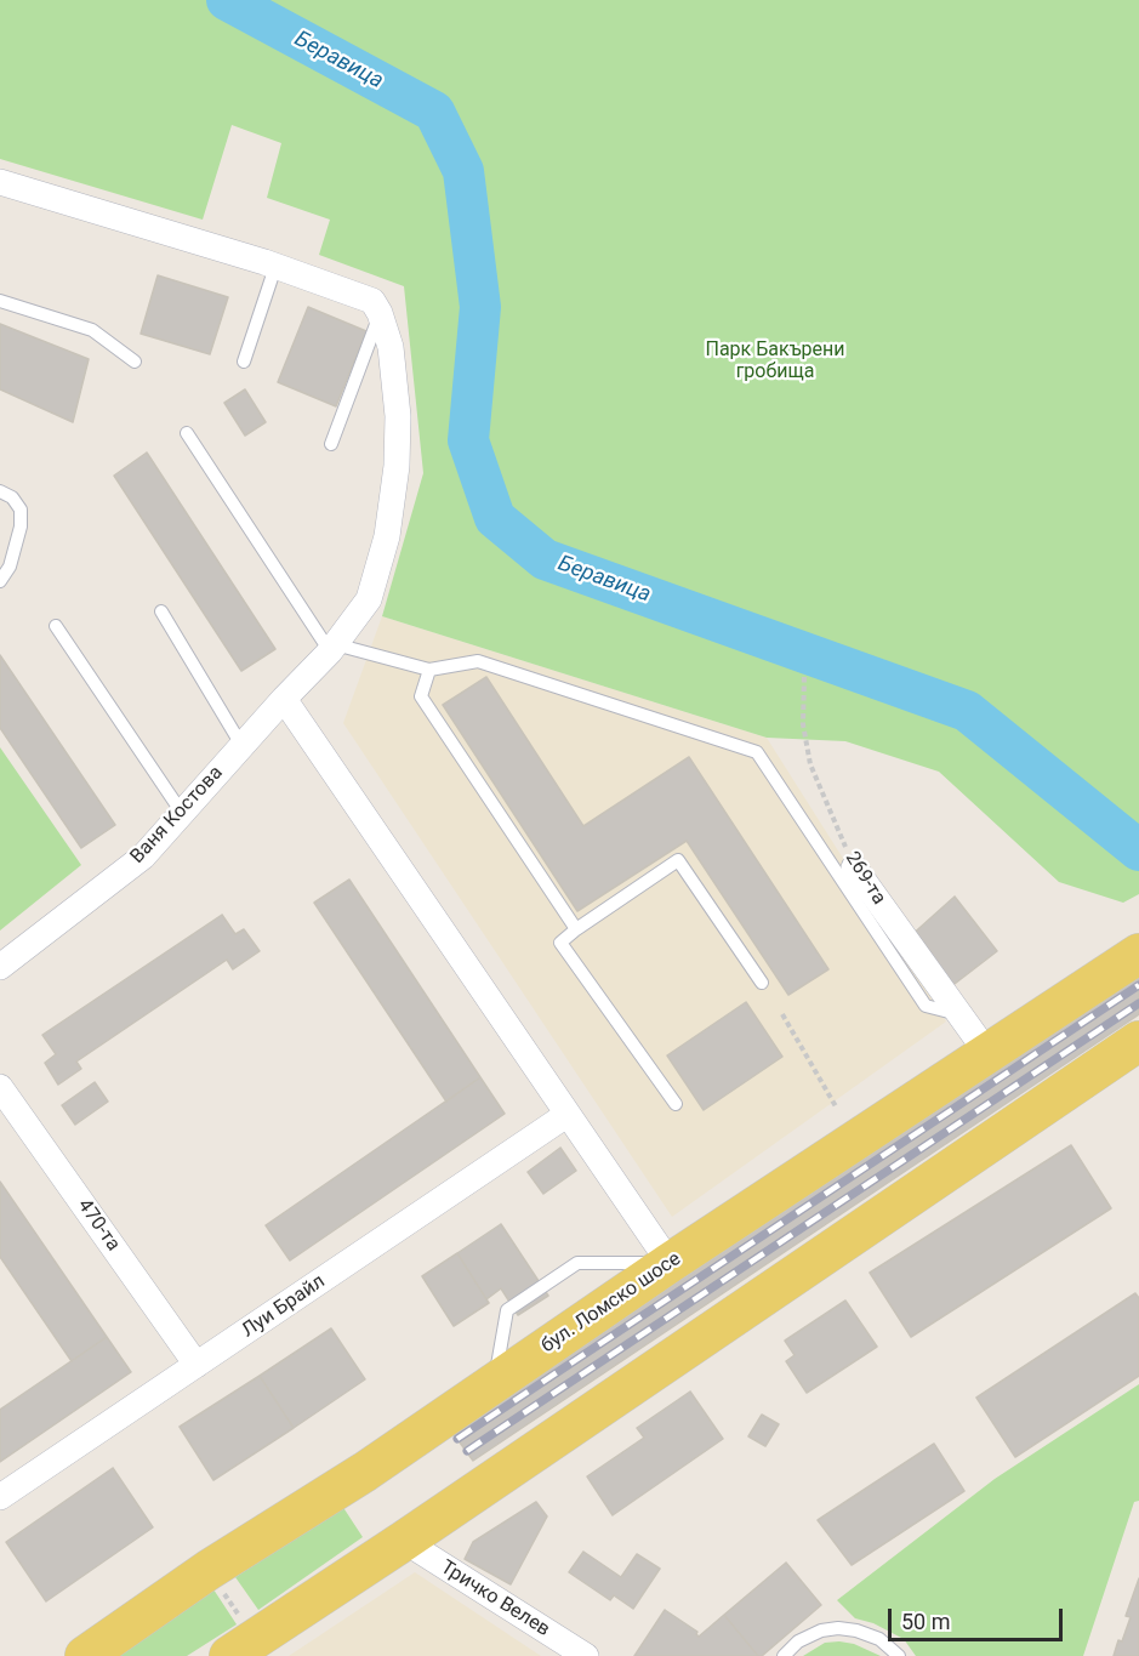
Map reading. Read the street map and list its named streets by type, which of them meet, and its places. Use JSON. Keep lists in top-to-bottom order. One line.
{"streets":{"main road":["бул. Ломско шосе"],"street":["Ваня Костова","269-та","470-та","Луи Брайл","Тричко Велев"]},"crossings":[["269-та","бул. Ломско шосе"],["470-та","Луи Брайл"]],"water":["Беравица"],"parks":["Парк Бакърени гробища"],"scale_bar":"50 m"}
